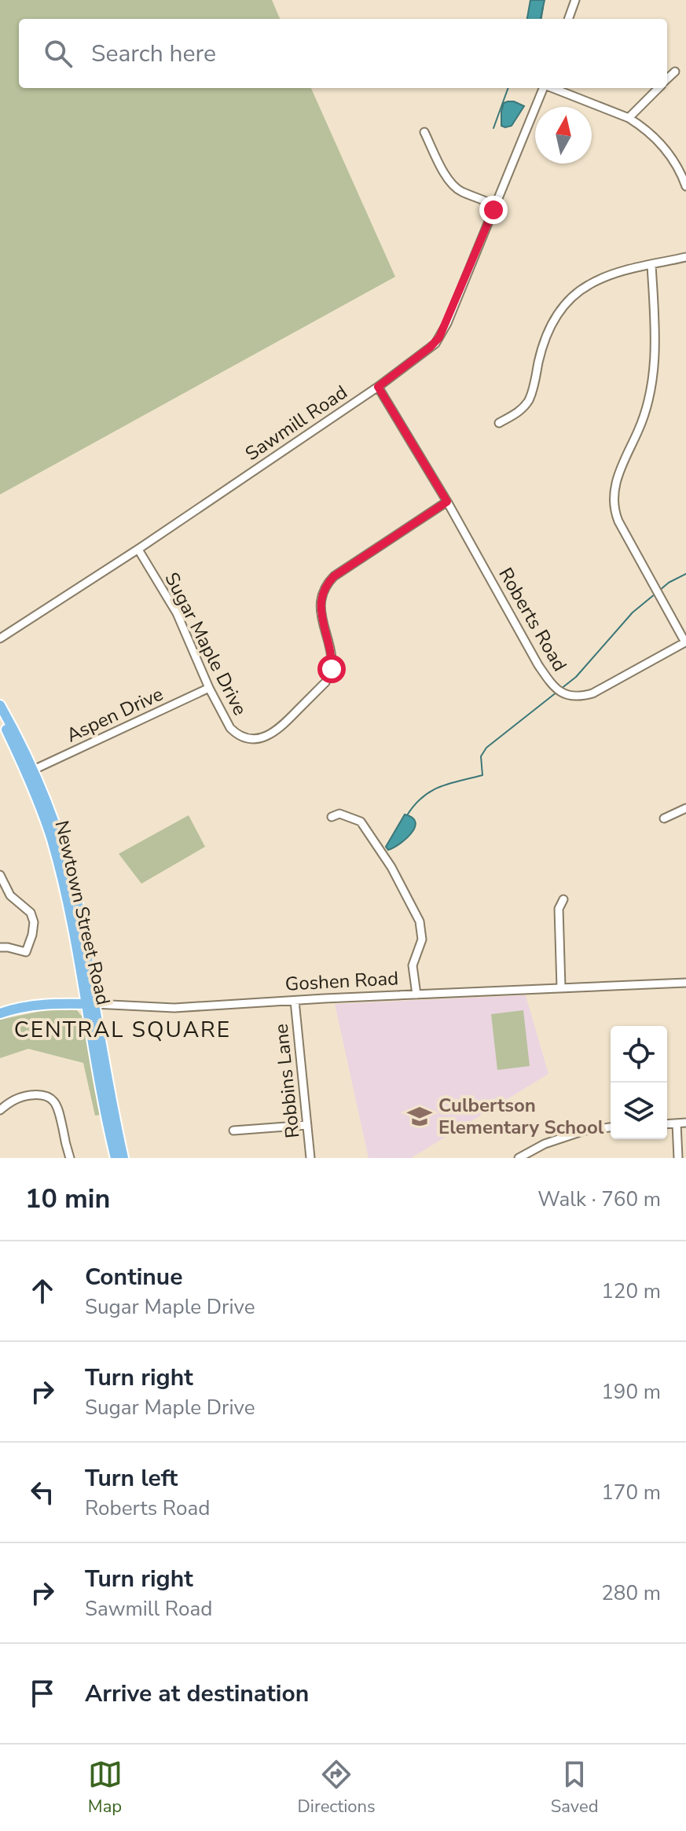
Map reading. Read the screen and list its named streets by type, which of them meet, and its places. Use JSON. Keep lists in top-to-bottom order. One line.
{"streets":{"main road":["Newtown Street Road","Goshen Road"],"street":["Sawmill Road","Roberts Road","Sugar Maple Drive","Aspen Drive","Robbins Lane"]},"crossings":[["Sawmill Road","Roberts Road"],["Sawmill Road","Sugar Maple Drive"],["Roberts Road","Sugar Maple Drive"],["Sugar Maple Drive","Aspen Drive"],["Aspen Drive","Newtown Street Road"],["Newtown Street Road","Goshen Road"],["Goshen Road","Robbins Lane"]],"districts":["CENTRAL SQUARE"],"places":{"school or university":["Culbertson Elementary School"]},"north":"top","page":{"search":"Search here","heading":["10 min","Walk · 760 m"],"list":[["Continue","Sugar Maple Drive","120 m"],["Turn right","Sugar Maple Drive","190 m"],["Turn left","Roberts Road","170 m"],["Turn right","Sawmill Road","280 m"],"Arrive at destination"],"nav":["Map","Directions","Saved"]}}
